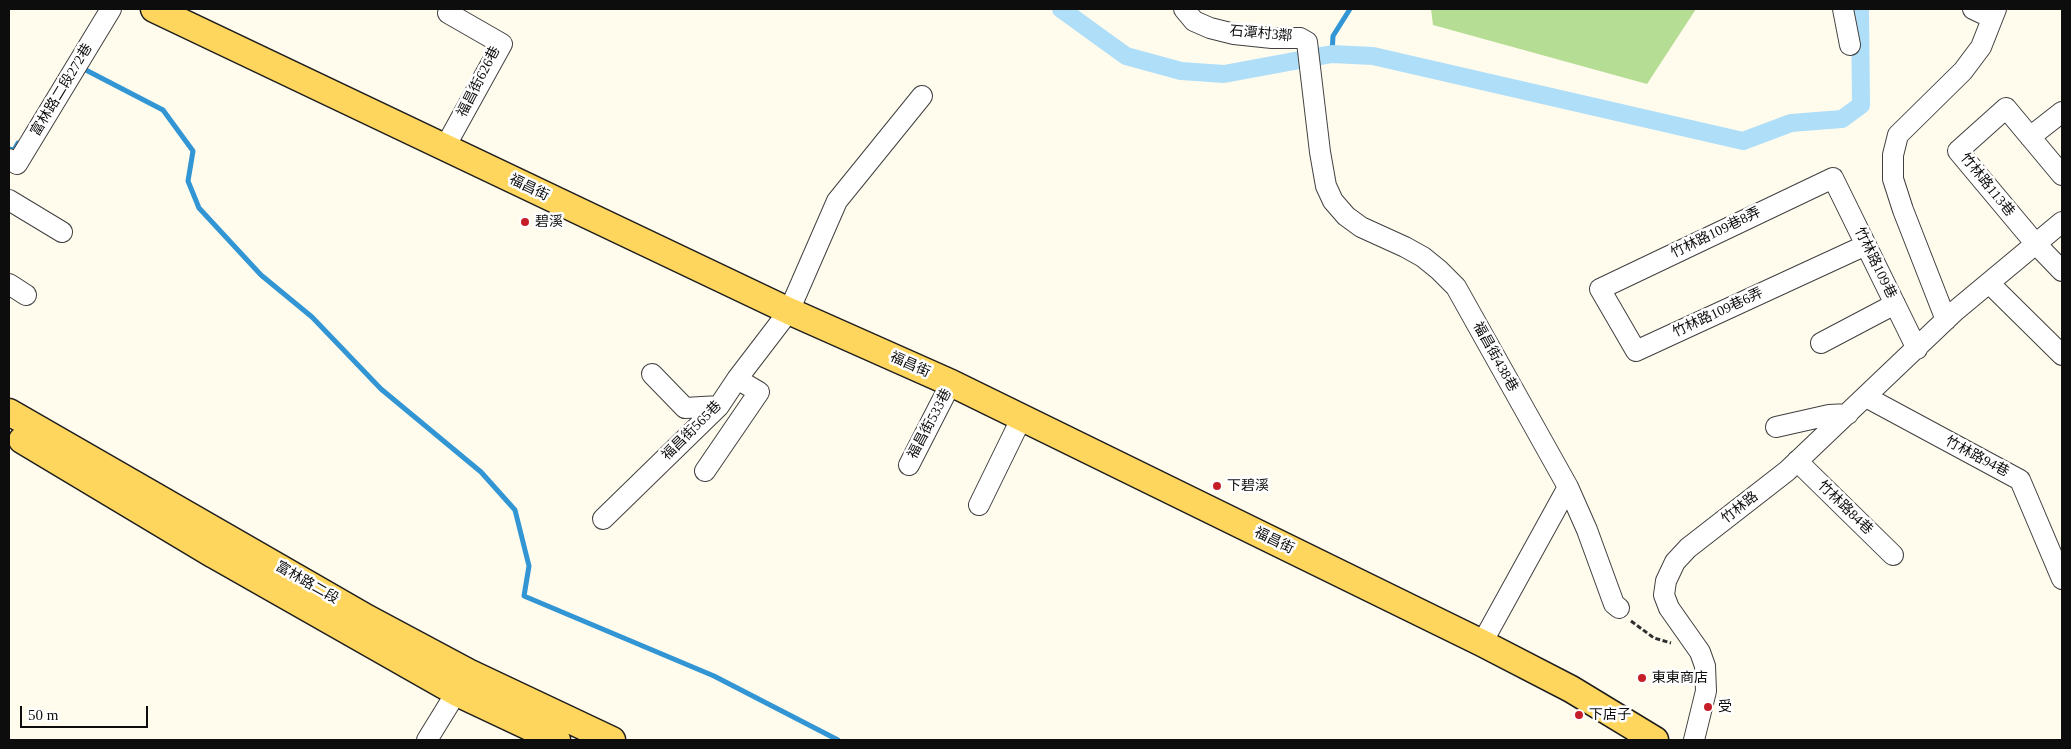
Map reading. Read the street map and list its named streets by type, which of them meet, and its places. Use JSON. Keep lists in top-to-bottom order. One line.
{"streets":{"main road":["福昌街","富林路二段"],"street":["石潭村3鄰","福昌街626巷","富林路二段272巷","竹林路113巷","竹林路109巷8弄","竹林路109巷","竹林路109巷6弄","福昌街438巷","福昌街533巷","福昌街565巷","竹林路94巷","竹林路","竹林路84巷"]},"crossings":[["石潭村3鄰","福昌街438巷"],["福昌街626巷","福昌街"],["竹林路113巷","竹林路"],["福昌街","福昌街533巷"],["福昌街","福昌街565巷"],["竹林路109巷8弄","竹林路109巷"],["竹林路109巷8弄","竹林路109巷6弄"],["竹林路109巷","竹林路109巷6弄"],["竹林路109巷","竹林路"],["竹林路94巷","竹林路"],["竹林路","竹林路84巷"]],"places":["碧溪","下碧溪","東東商店","受","下店子"],"scale_bar":"50 m"}
